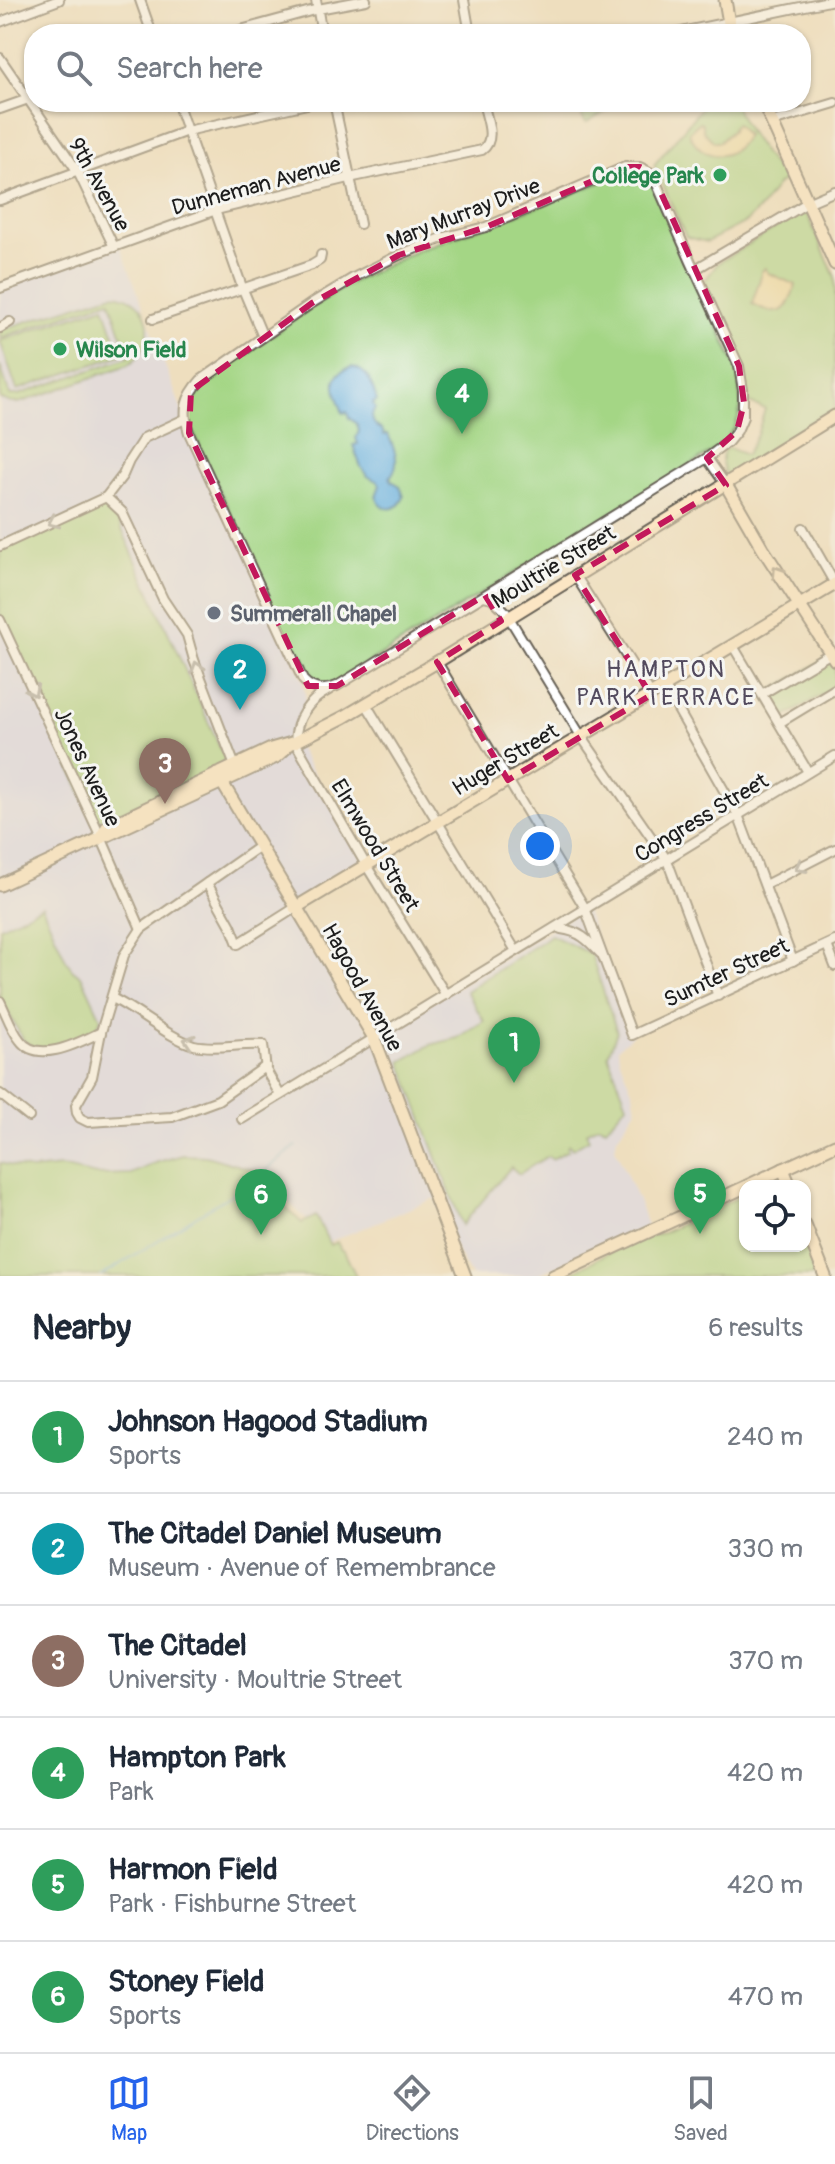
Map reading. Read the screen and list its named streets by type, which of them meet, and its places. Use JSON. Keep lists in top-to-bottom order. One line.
{"streets":{"street":["9th Avenue","Dunneman Avenue","Mary Murray Drive","Moultrie Street","Huger Street","Jones Avenue","Congress Street","Elmwood Street","Sumter Street","Hagood Avenue"]},"crossings":[["9th Avenue","Dunneman Avenue"],["Moultrie Street","Jones Avenue"],["Moultrie Street","Elmwood Street"],["Moultrie Street","Hagood Avenue"],["Huger Street","Elmwood Street"],["Huger Street","Hagood Avenue"],["Congress Street","Elmwood Street"],["Congress Street","Hagood Avenue"]],"one_way":["Jones Avenue"],"districts":["HAMPTON PARK TERRACE"],"places":["College Park","Wilson Field","Summerall Chapel"],"page":{"search":"Search here","pins":["4","2","3","1","5","6"],"heading":["Nearby","6 results"],"list":[{"mark":"1","name":"Johnson Hagood Stadium","note":"Sports","value":"240 m"},{"mark":"2","name":"The Citadel Daniel Museum","note":"Museum · Avenue of Remembrance","value":"330 m"},{"mark":"3","name":"The Citadel","note":"University · Moultrie Street","value":"370 m"},{"mark":"4","name":"Hampton Park","note":"Park","value":"420 m"},{"mark":"5","name":"Harmon Field","note":"Park · Fishburne Street","value":"420 m"},{"mark":"6","name":"Stoney Field","note":"Sports","value":"470 m"}],"nav":["Map","Directions","Saved"]}}
